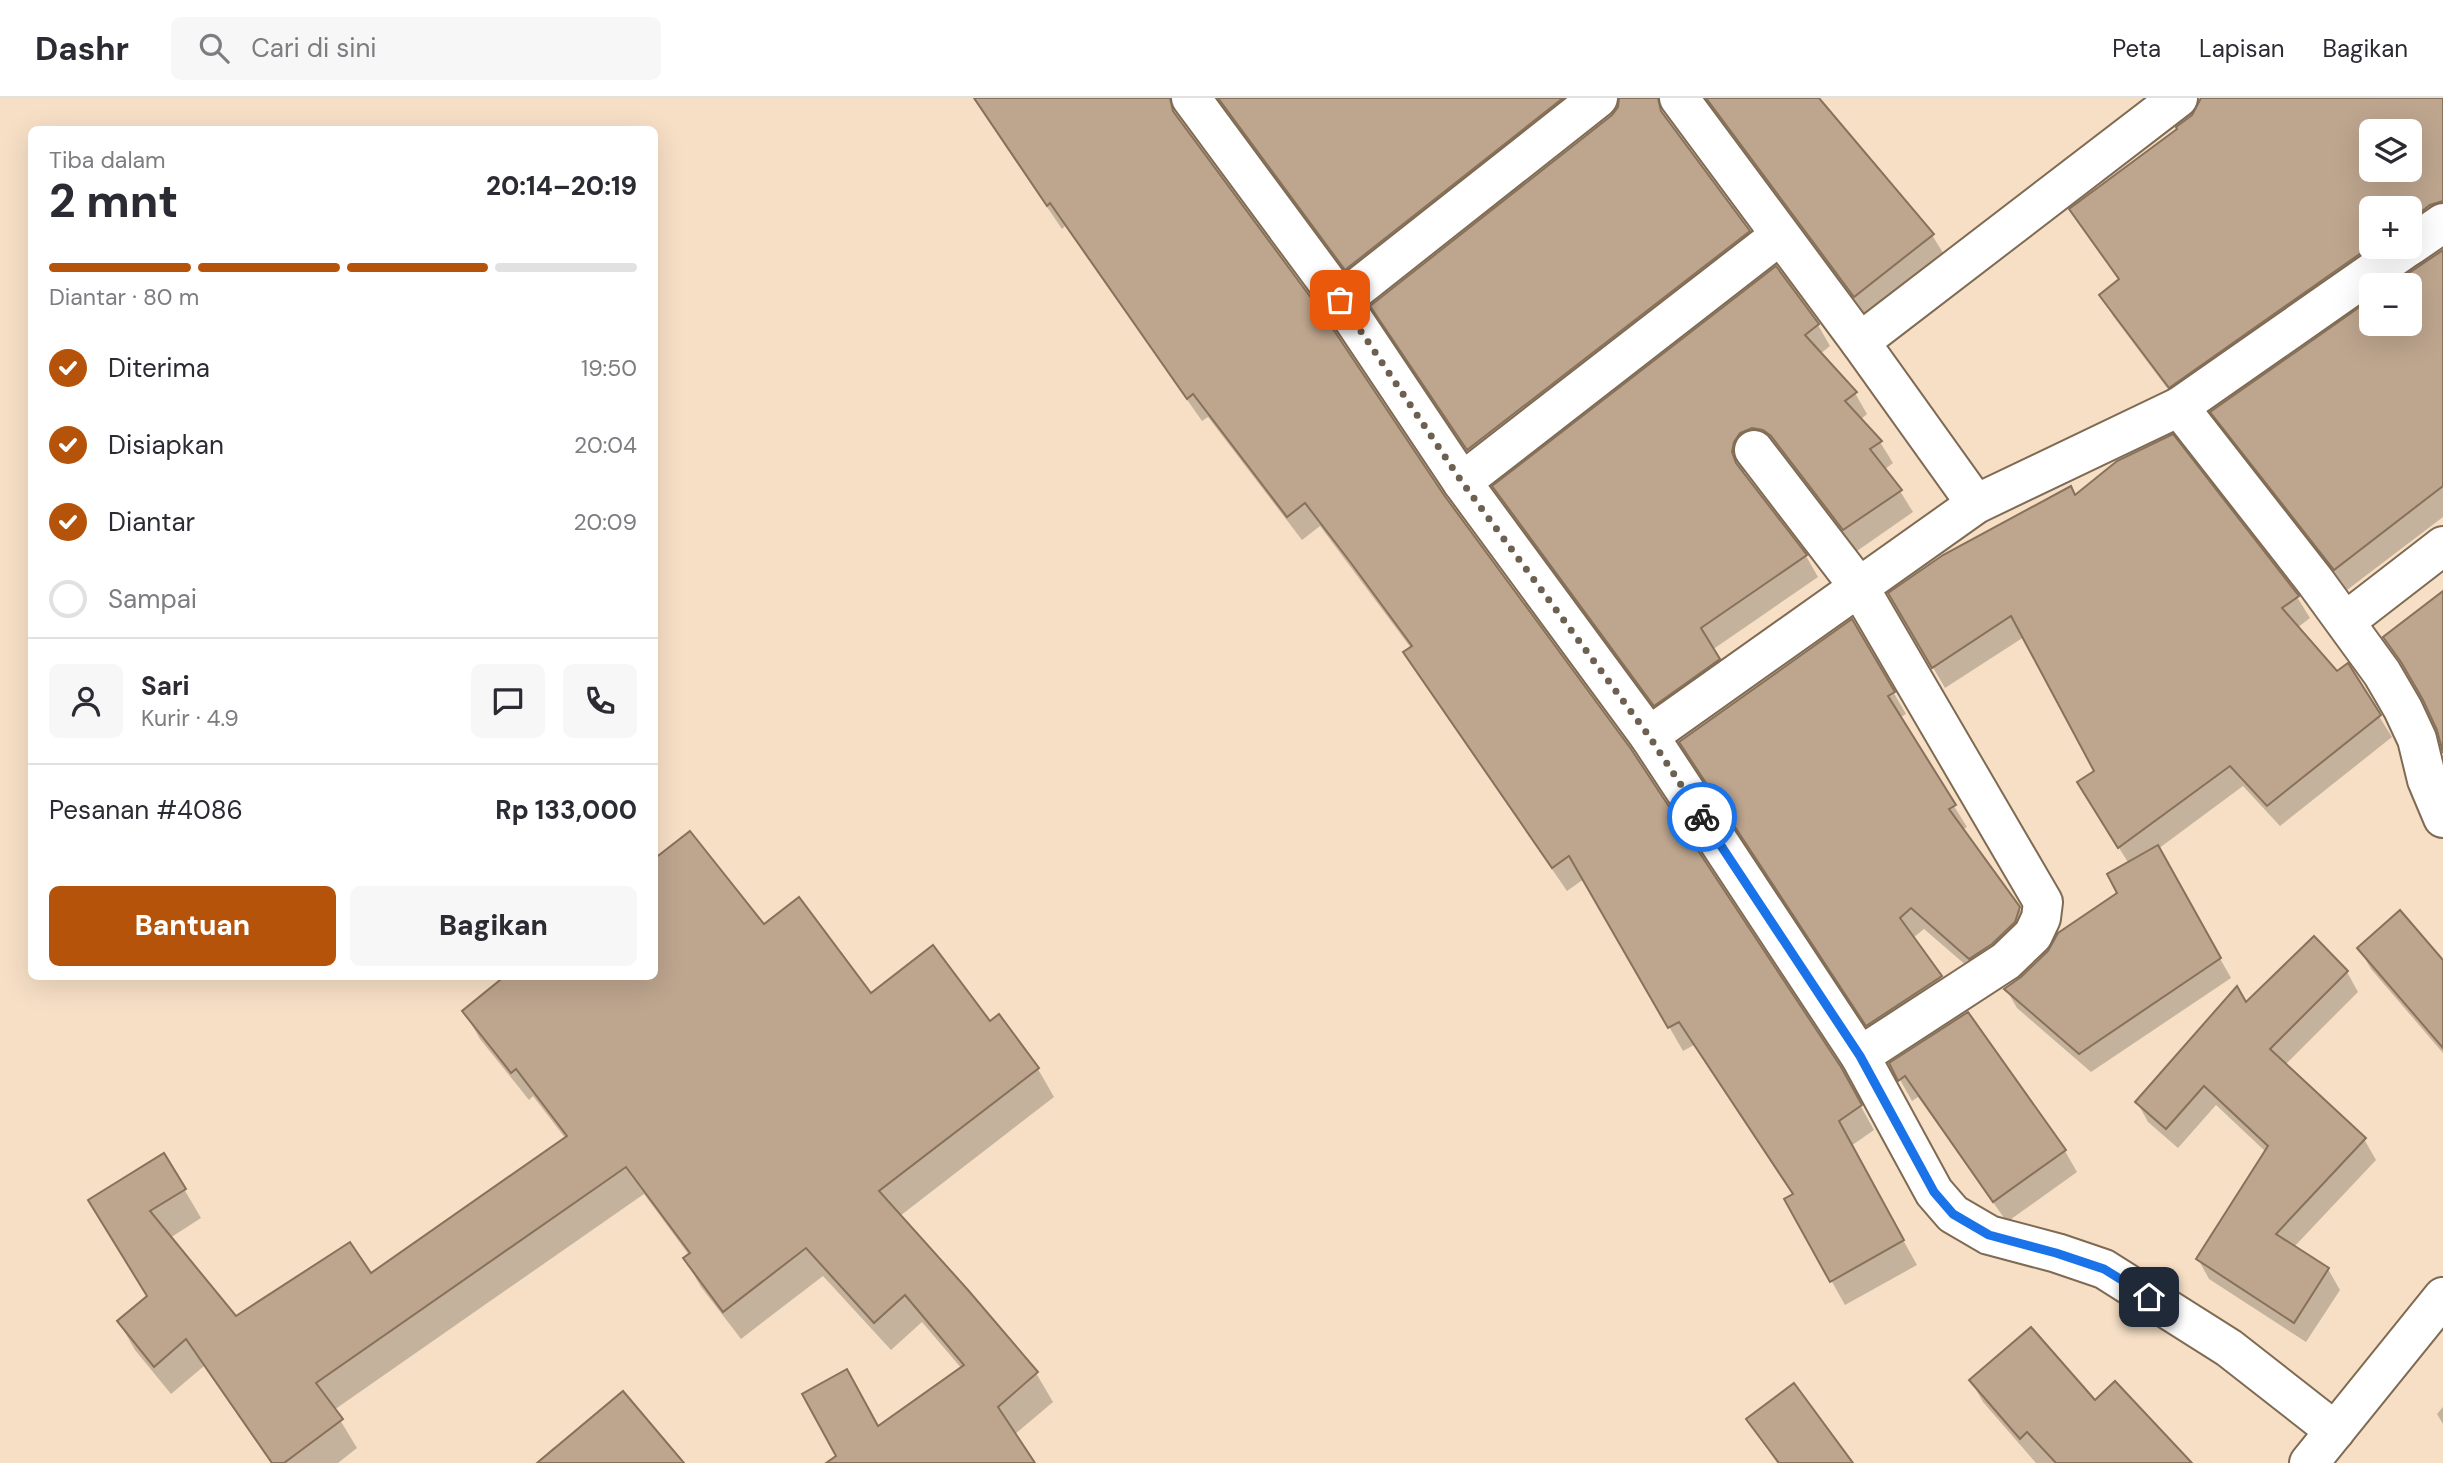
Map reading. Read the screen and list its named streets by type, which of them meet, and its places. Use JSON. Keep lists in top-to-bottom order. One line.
{"page":{"header":"Dashr","search":"Cari di sini","nav":["Peta","Lapisan","Bagikan"],"map_buttons":["+","−"],"heading":["2 mnt","Tiba dalam","20:14–20:19"],"panel":["Sari","Kurir · 4.9","Pesanan #4086","Rp 133,000"],"bar":"Diantar · 80 m","list":[["Diterima","19:50"],["Disiapkan","20:04"],["Diantar","20:09"],"Sampai"],"buttons":["Bantuan","Bagikan"]}}
